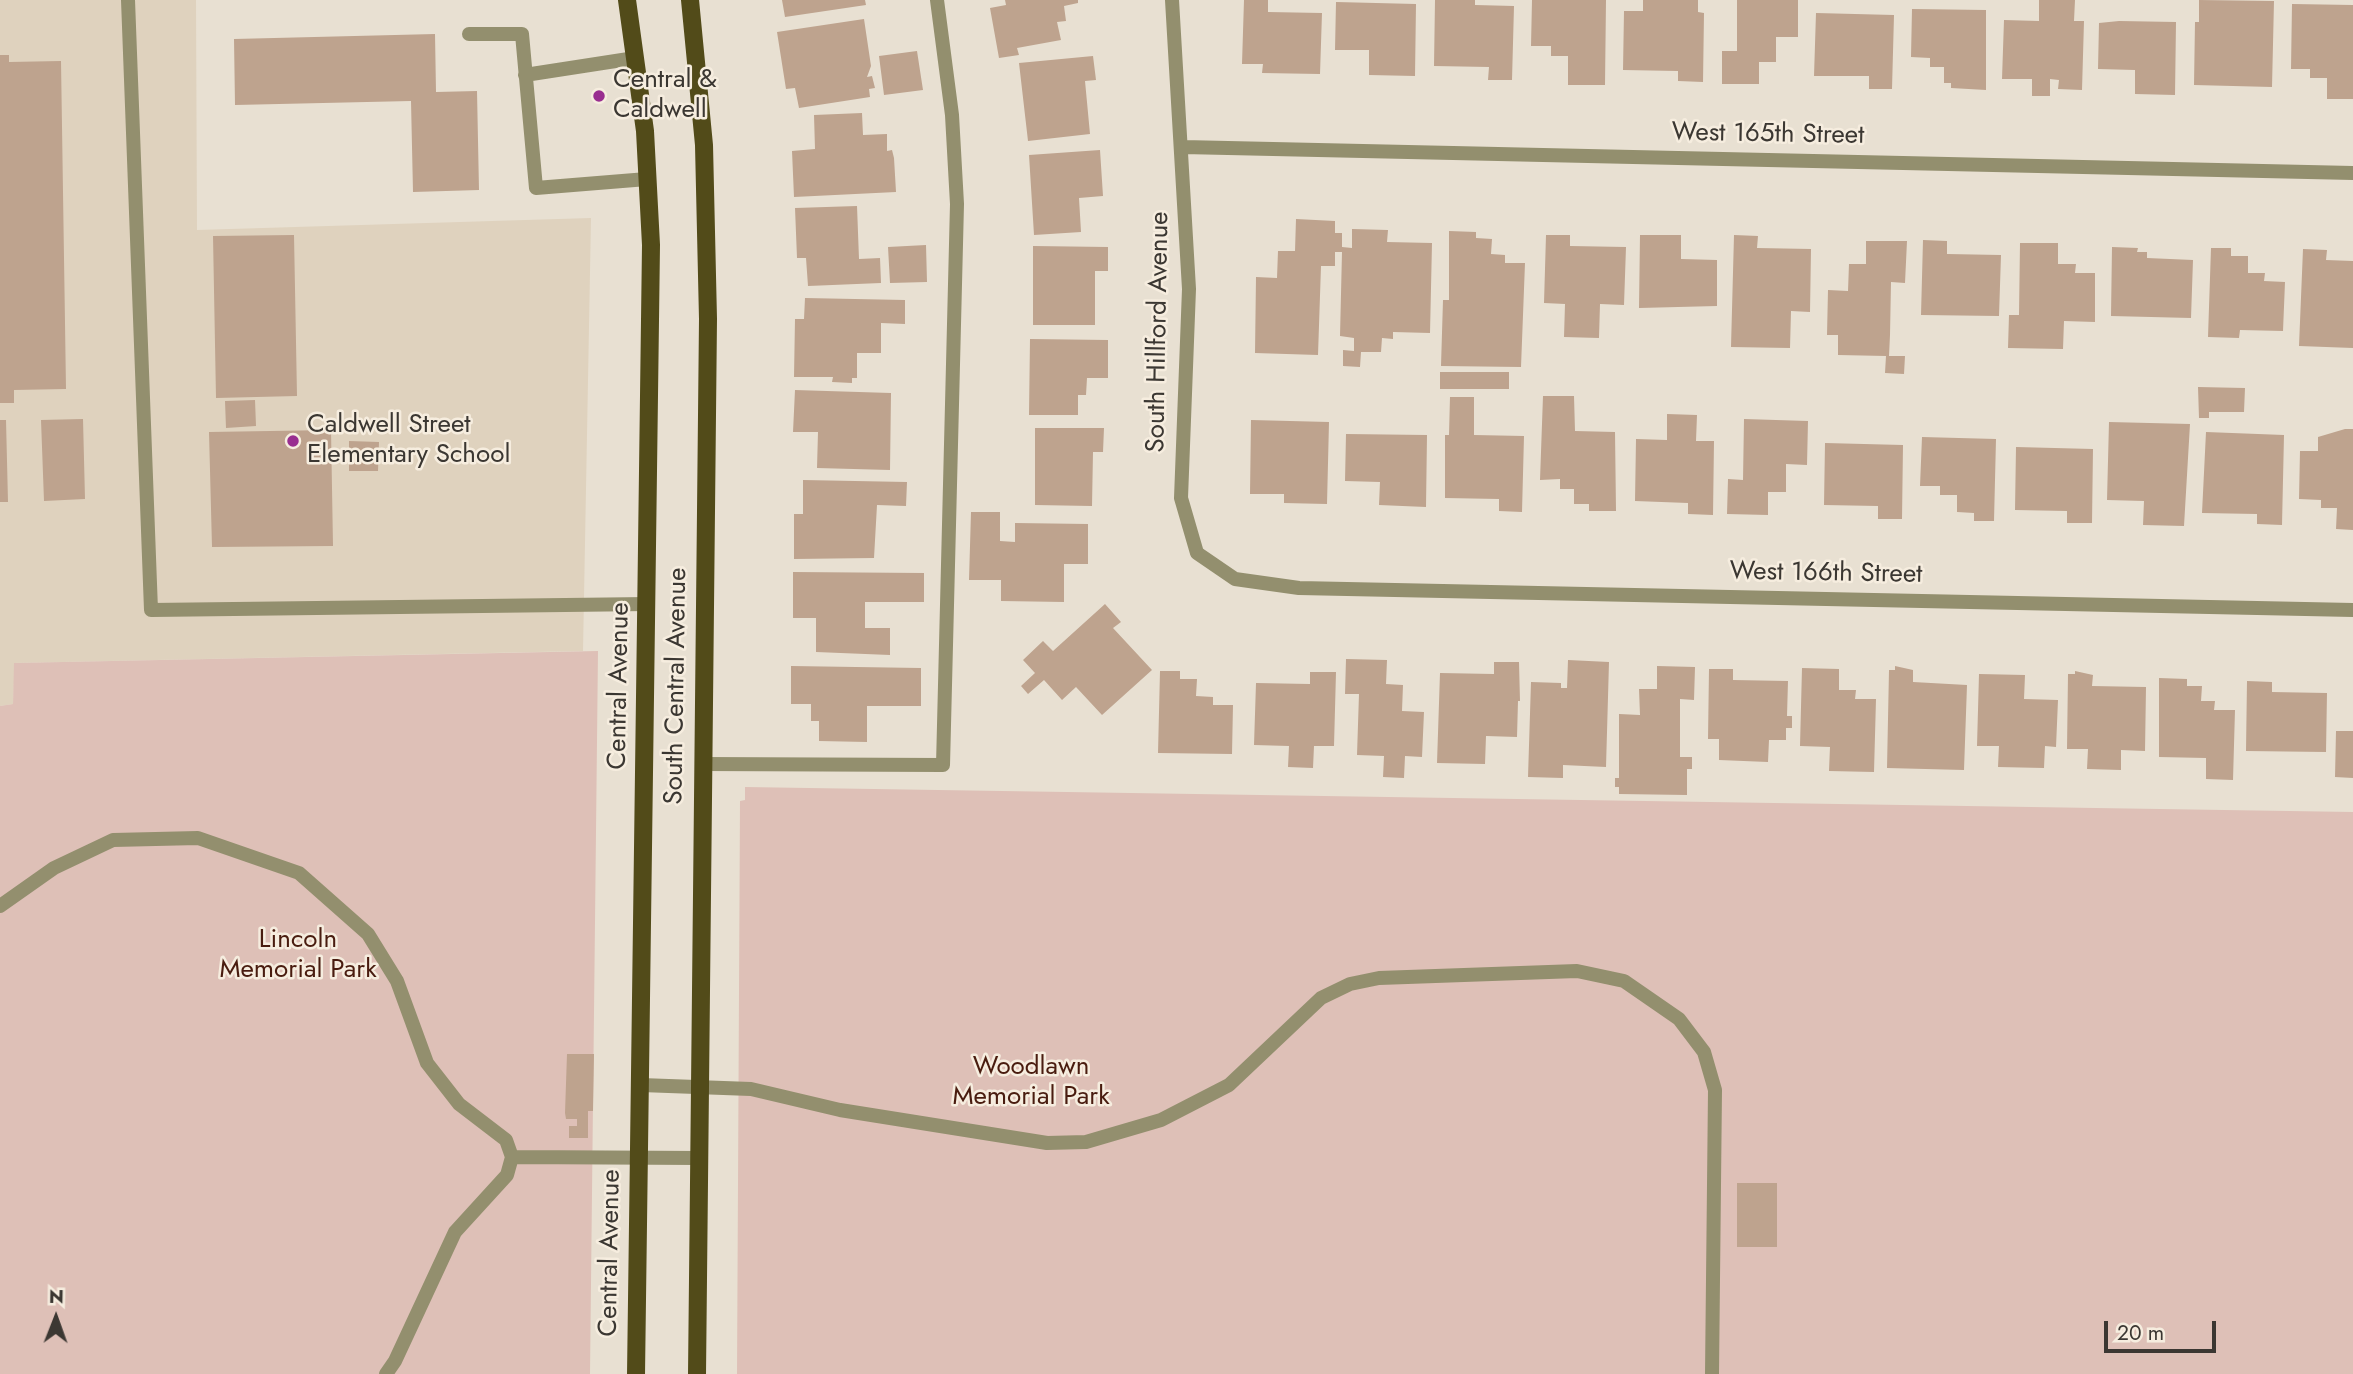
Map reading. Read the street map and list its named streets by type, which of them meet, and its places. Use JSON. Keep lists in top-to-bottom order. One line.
{"streets":{"main road":["Central Avenue","South Central Avenue"],"street":["West 165th Street","South Hillford Avenue","West 166th Street"]},"crossings":[["West 165th Street","South Hillford Avenue"],["South Hillford Avenue","West 166th Street"]],"parks":["Lincoln Memorial Park","Woodlawn Memorial Park"],"places":["Central & Caldwell","Caldwell Street Elementary School"],"scale_bar":"20 m","north":"top"}
